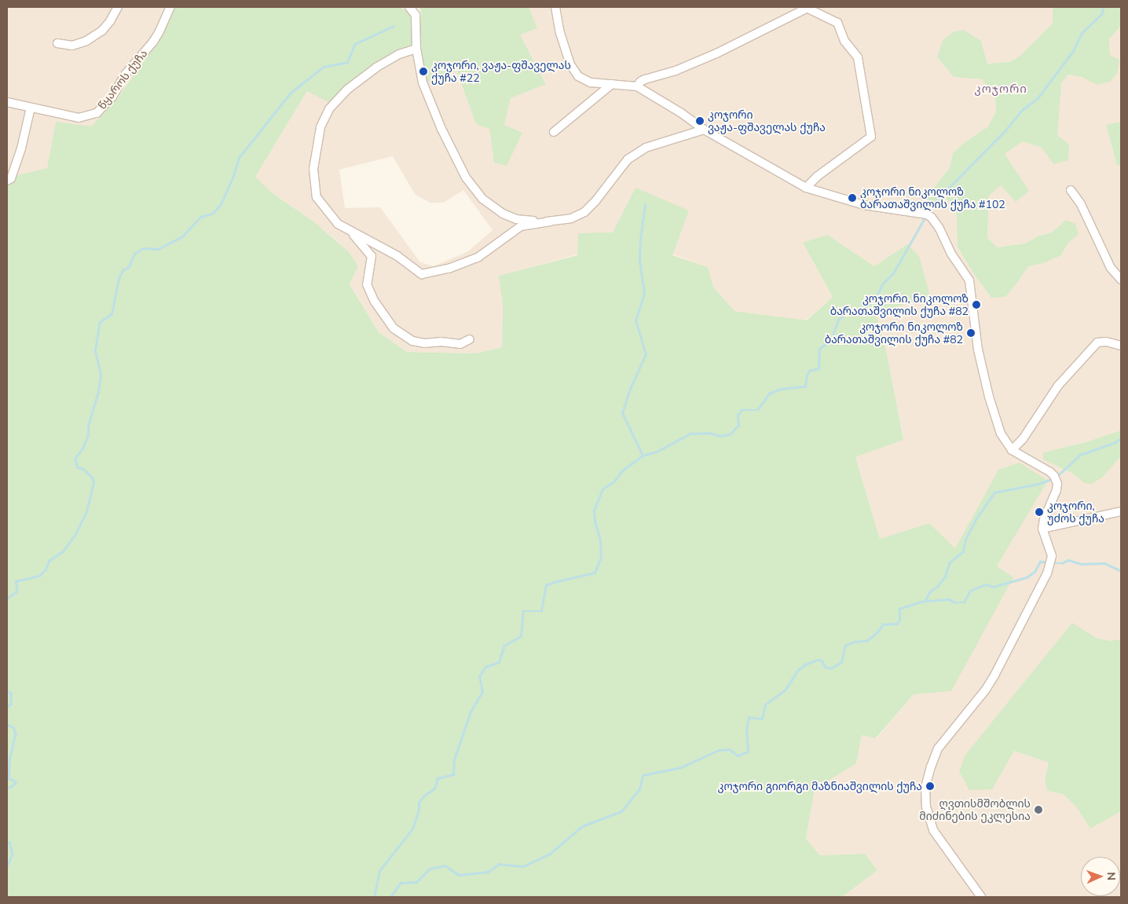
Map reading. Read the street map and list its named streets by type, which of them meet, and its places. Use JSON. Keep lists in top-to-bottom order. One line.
{"streets":{"street":["წყაროს ქუჩა"]},"districts":["კოჯორი"],"places":["კოჯორი, ვაჟა-ფშაველას ქუჩა #22","კოჯორი ვაჟა-ფშაველას ქუჩა","კოჯორი ნიკოლოზ ბარათაშვილის ქუჩა #102","კოჯორი, ნიკოლოზ ბარათაშვილის ქუჩა #82","კოჯორი ნიკოლოზ ბარათაშვილის ქუჩა #82","კოჯორი, უძოს ქუჩა","კოჯორი გიორგი მაზნიაშვილის ქუჩა","ღვთისმშობლის მიძინების ეკლესია"],"north":"right"}
